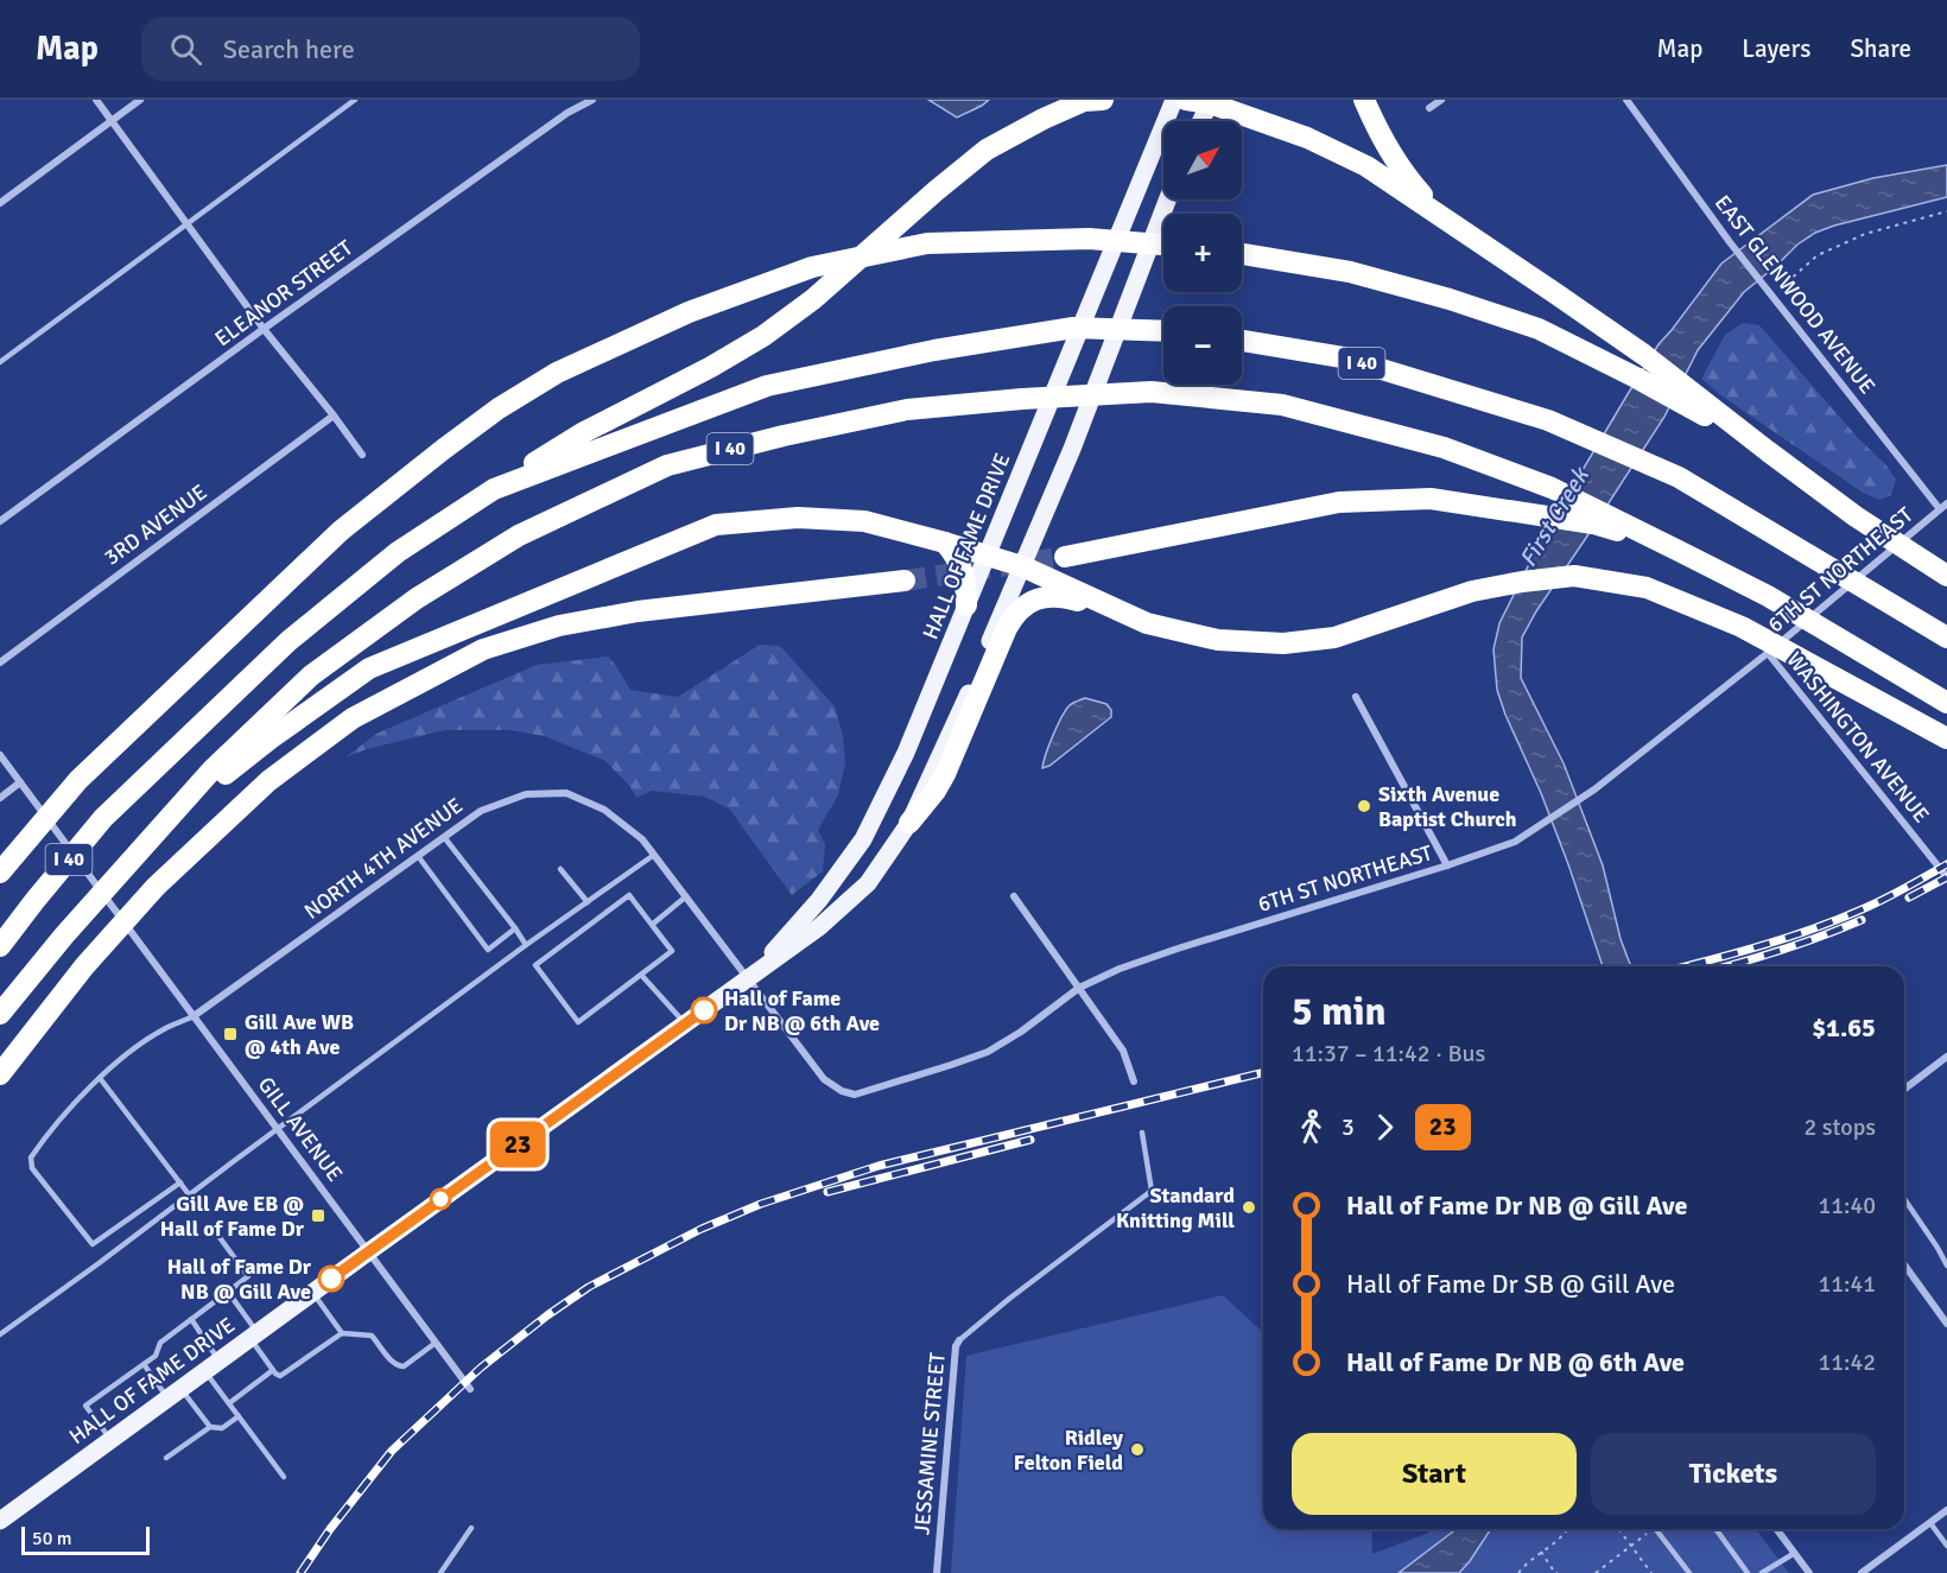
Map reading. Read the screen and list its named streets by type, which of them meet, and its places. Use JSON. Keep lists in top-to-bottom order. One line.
{"streets":{"highway":["I 40"],"main road":["HALL OF FAME DRIVE"],"street":["ELEANOR STREET","EAST GLENWOOD AVENUE","3RD AVENUE","6TH ST NORTHEAST","WASHINGTON AVENUE","NORTH 4TH AVENUE","GILL AVENUE","JESSAMINE STREET"]},"crossings":[["EAST GLENWOOD AVENUE","6TH ST NORTHEAST"],["HALL OF FAME DRIVE","NORTH 4TH AVENUE"],["HALL OF FAME DRIVE","GILL AVENUE"],["6TH ST NORTHEAST","WASHINGTON AVENUE"],["6TH ST NORTHEAST","NORTH 4TH AVENUE"],["NORTH 4TH AVENUE","GILL AVENUE"]],"water":["First Creek"],"places":{"other":["Sixth Avenue Baptist Church","Hall of Fame Dr NB @ 6th Ave","Standard Knitting Mill","Hall of Fame Dr NB @ Gill Ave","Ridley Felton Field"],"transit":["Gill Ave WB @ 4th Ave","Gill Ave EB @ Hall of Fame Dr"]},"lines":["bus line 23"],"scale_bar":"50 m","north":"top right","page":{"header":"Map","search":"Search here","nav":["Map","Layers","Share"],"on_map":"23","map_buttons":["+","−"],"heading":["5 min","11:37 – 11:42 · Bus","$1.65"],"legs":["3","23","2 stops"],"list":[{"name":"Hall of Fame Dr NB @ Gill Ave","value":"11:40"},{"name":"Hall of Fame Dr SB @ Gill Ave","value":"11:41"},{"name":"Hall of Fame Dr NB @ 6th Ave","value":"11:42"}],"buttons":["Start","Tickets"],"scale":"50 m"}}
